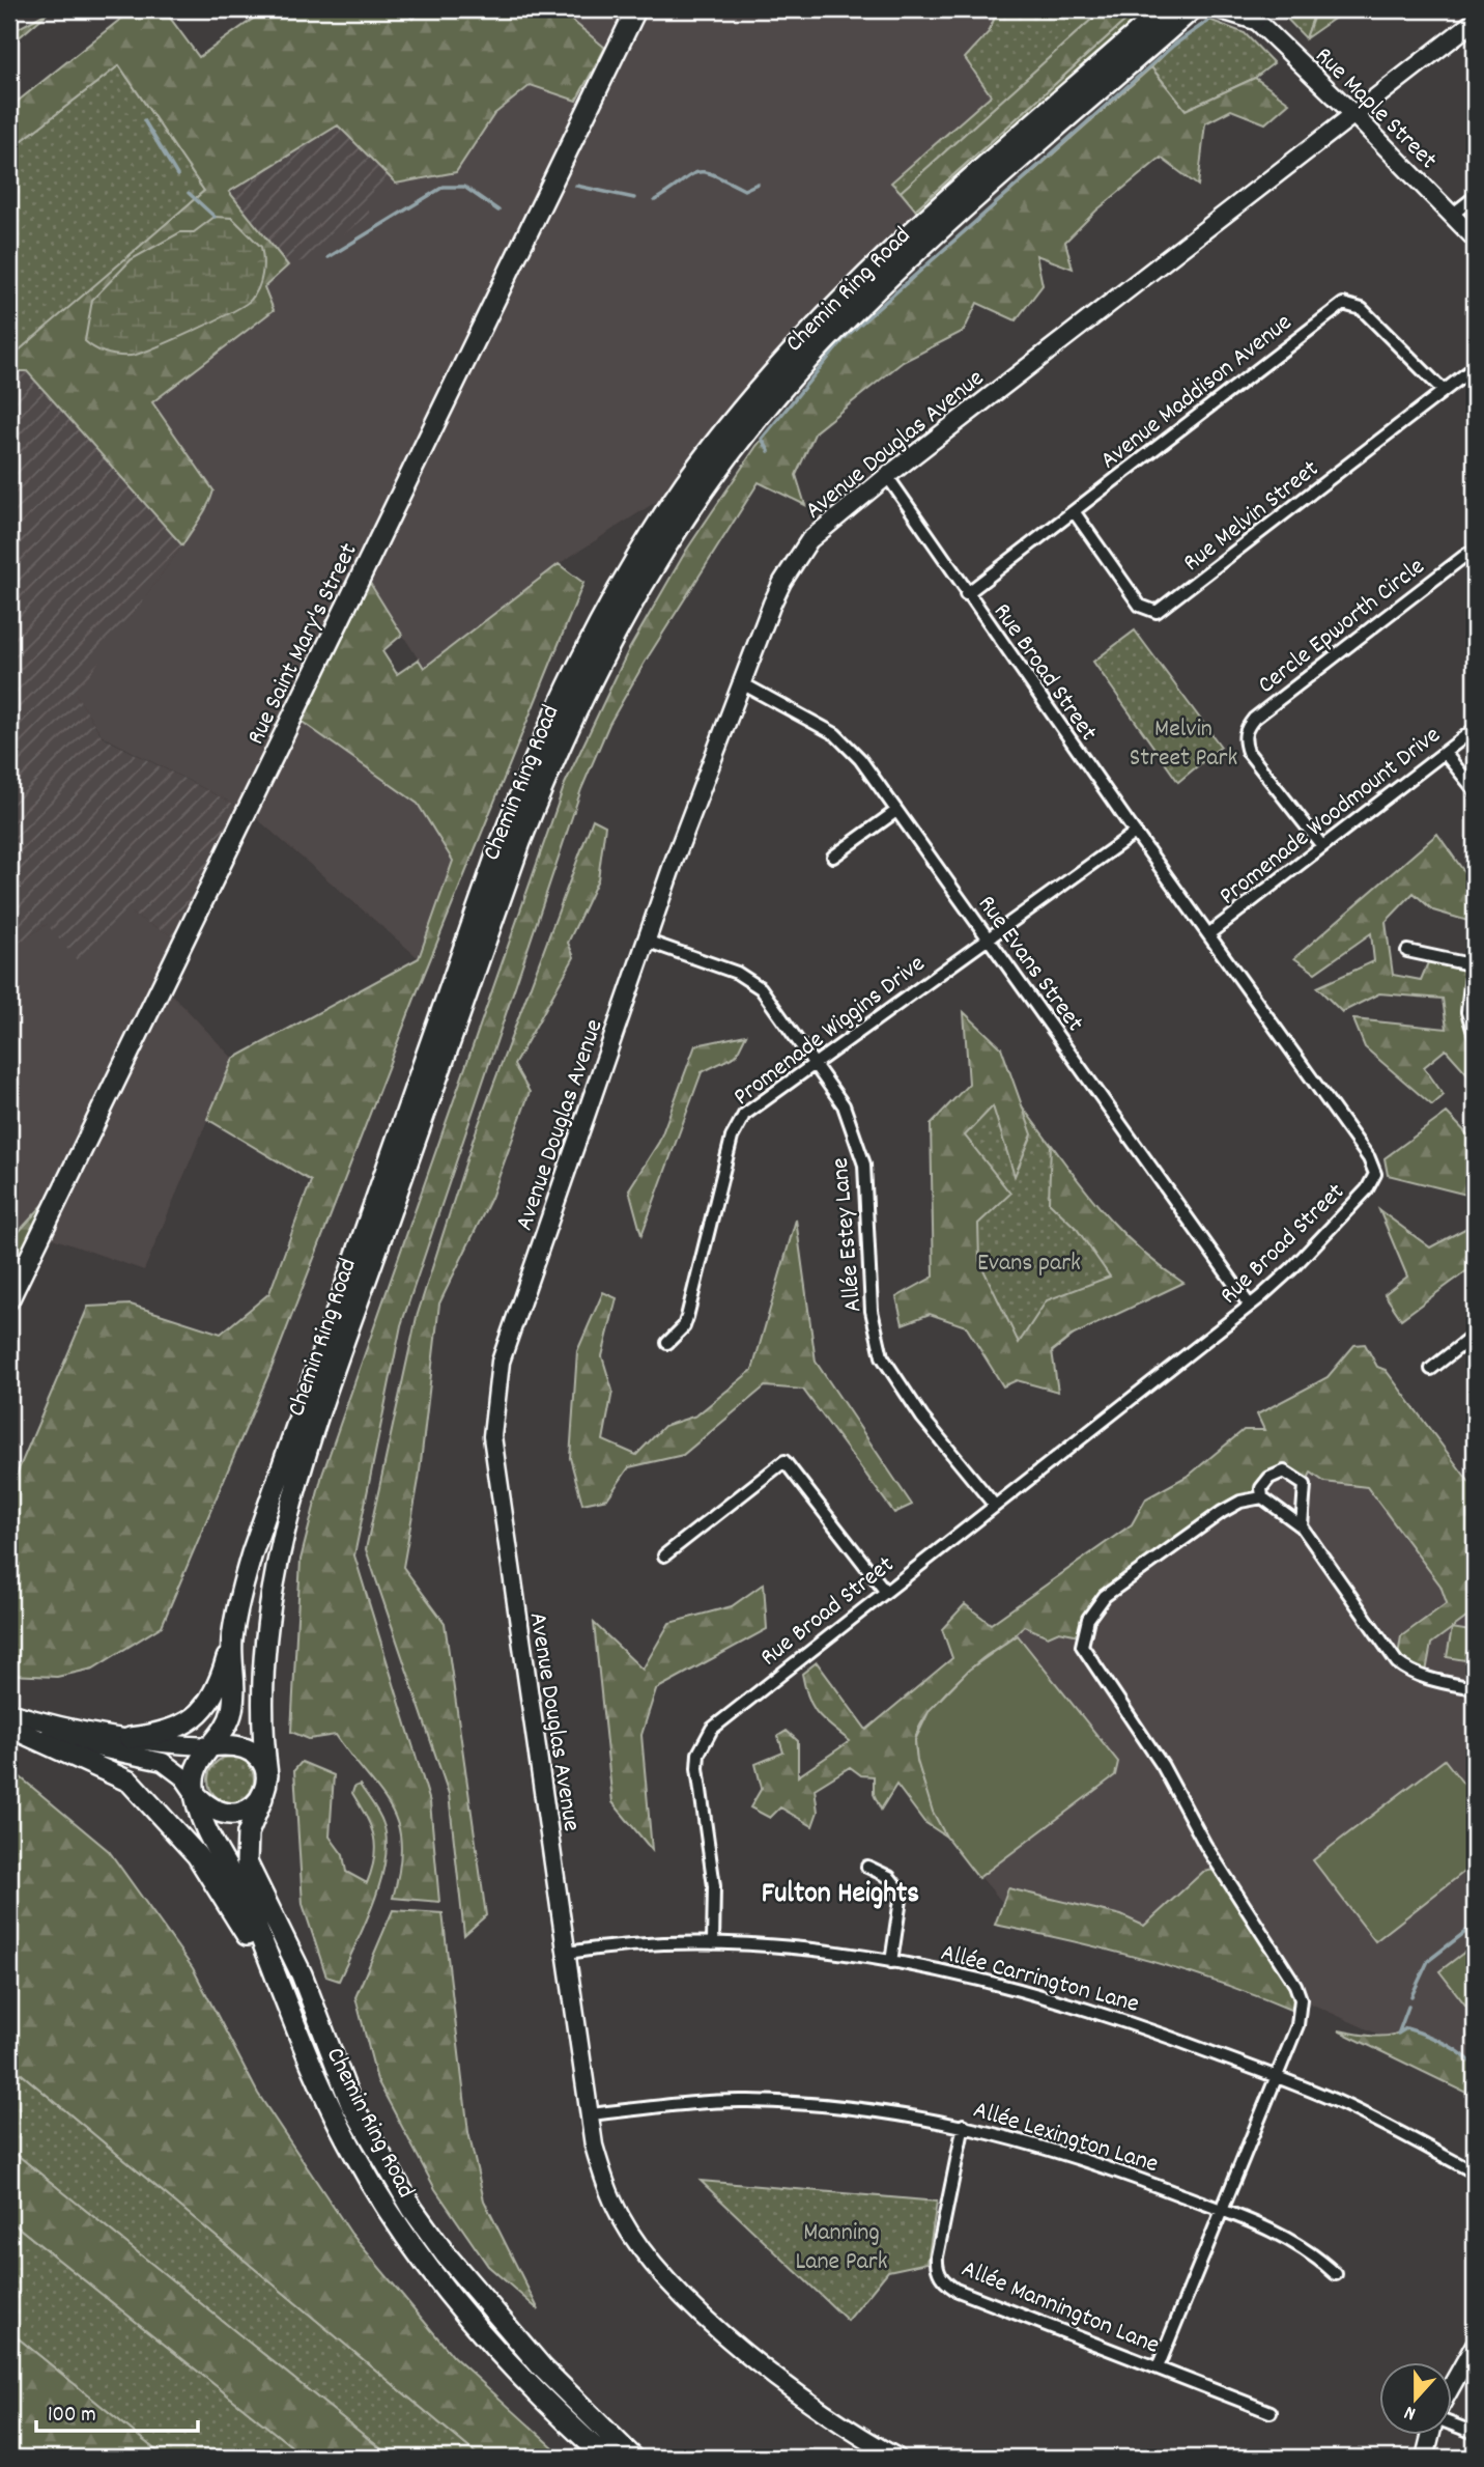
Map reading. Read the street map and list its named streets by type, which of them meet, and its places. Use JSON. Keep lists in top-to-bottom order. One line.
{"streets":{"highway":["Chemin Ring Road"],"main road":["Rue Saint Mary's Street"],"street":["Rue Maple Street","Avenue Maddison Avenue","Avenue Douglas Avenue","Rue Melvin Street","Cercle Epworth Circle","Rue Broad Street","Promenade Woodmount Drive","Rue Evans Street","Promenade Wiggins Drive","Allée Estey Lane","Allée Carrington Lane","Allée Lexington Lane","Allée Mannington Lane"]},"crossings":[["Rue Maple Street","Avenue Douglas Avenue"],["Avenue Maddison Avenue","Rue Melvin Street"],["Avenue Maddison Avenue","Rue Broad Street"],["Avenue Douglas Avenue","Rue Broad Street"],["Avenue Douglas Avenue","Rue Evans Street"],["Avenue Douglas Avenue","Allée Estey Lane"],["Avenue Douglas Avenue","Allée Carrington Lane"],["Avenue Douglas Avenue","Allée Lexington Lane"],["Cercle Epworth Circle","Promenade Woodmount Drive"],["Rue Broad Street","Promenade Woodmount Drive"],["Rue Broad Street","Rue Evans Street"],["Rue Broad Street","Promenade Wiggins Drive"],["Rue Broad Street","Allée Estey Lane"],["Rue Broad Street","Allée Carrington Lane"],["Rue Evans Street","Promenade Wiggins Drive"],["Promenade Wiggins Drive","Allée Estey Lane"],["Allée Lexington Lane","Allée Mannington Lane"]],"districts":["Fulton Heights"],"parks":["Melvin Street Park","Evans park","Manning Lane Park"],"scale_bar":"100 m","north":"bottom"}
